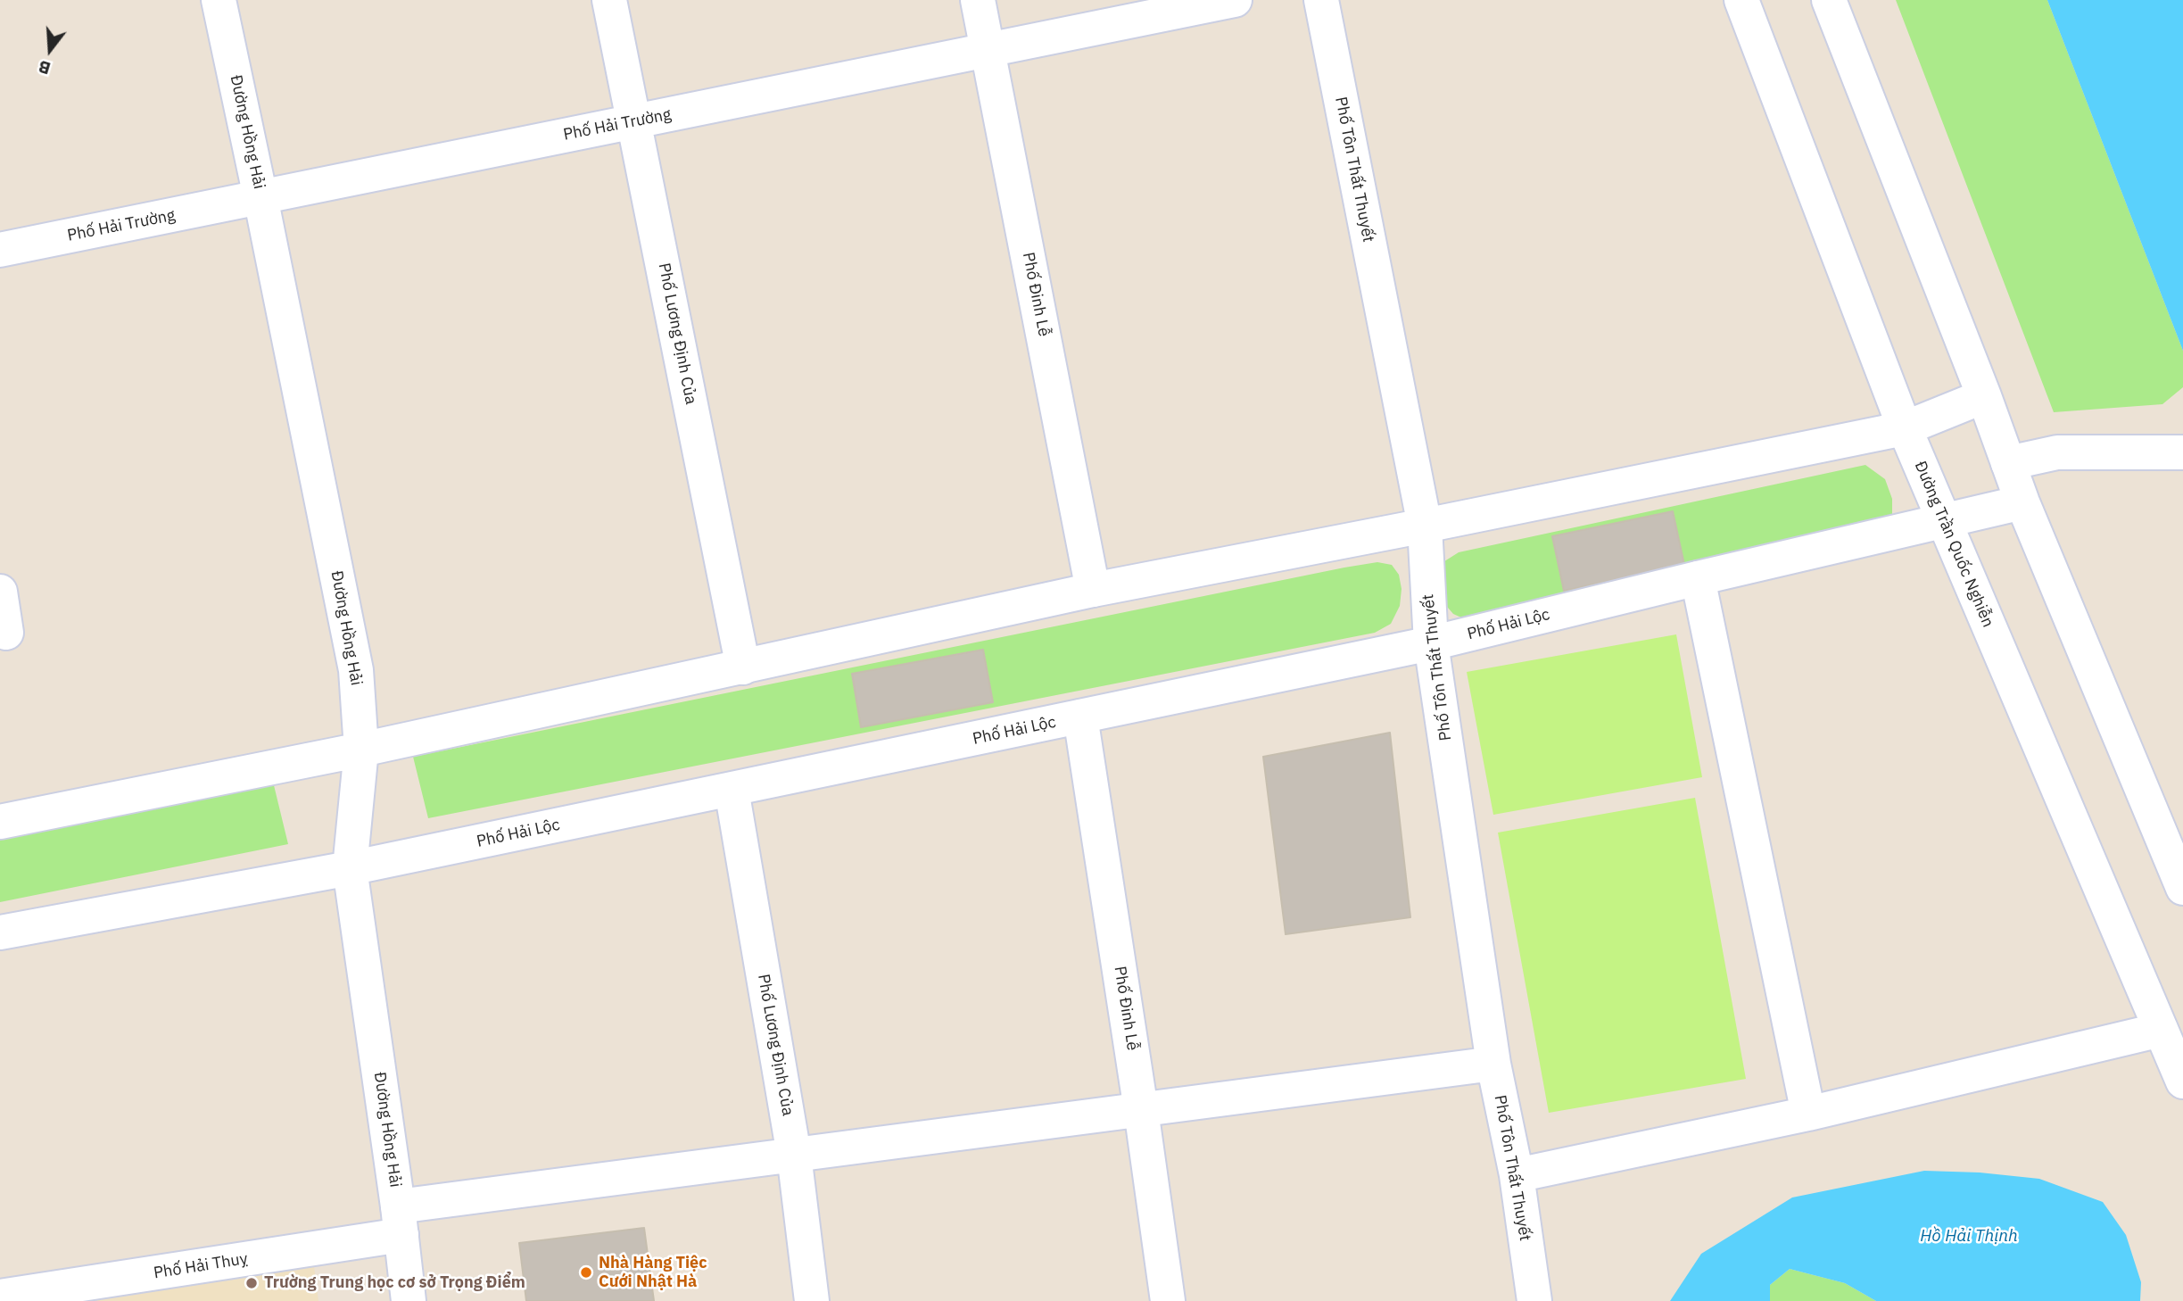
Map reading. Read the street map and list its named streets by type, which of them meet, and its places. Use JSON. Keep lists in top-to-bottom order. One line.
{"streets":{"street":["Phố Hải Trường","Đường Hồng Hải","Phố Tôn Thất Thuyết","Phố Đinh Lễ","Phố Lương Định Của","Đường Trần Quốc Nghiễn","Phố Hải Lộc","Phố Hải Thuỵ"]},"crossings":[["Phố Hải Trường","Đường Hồng Hải"],["Phố Hải Trường","Phố Đinh Lễ"],["Phố Hải Trường","Phố Lương Định Của"],["Đường Hồng Hải","Phố Hải Lộc"],["Đường Hồng Hải","Phố Hải Thuỵ"],["Phố Tôn Thất Thuyết","Phố Hải Lộc"],["Phố Tôn Thất Thuyết","Phố Hải Thuỵ"],["Phố Đinh Lễ","Phố Hải Lộc"],["Phố Đinh Lễ","Phố Hải Thuỵ"],["Phố Lương Định Của","Phố Hải Lộc"],["Phố Lương Định Của","Phố Hải Thuỵ"],["Đường Trần Quốc Nghiễn","Phố Hải Lộc"]],"water":["Hồ Hải Thịnh"],"places":["Nhà Hàng Tiệc Cưới Nhật Hà","Trường Trung học cơ sở Trọng Điểm"],"north":"bottom"}
